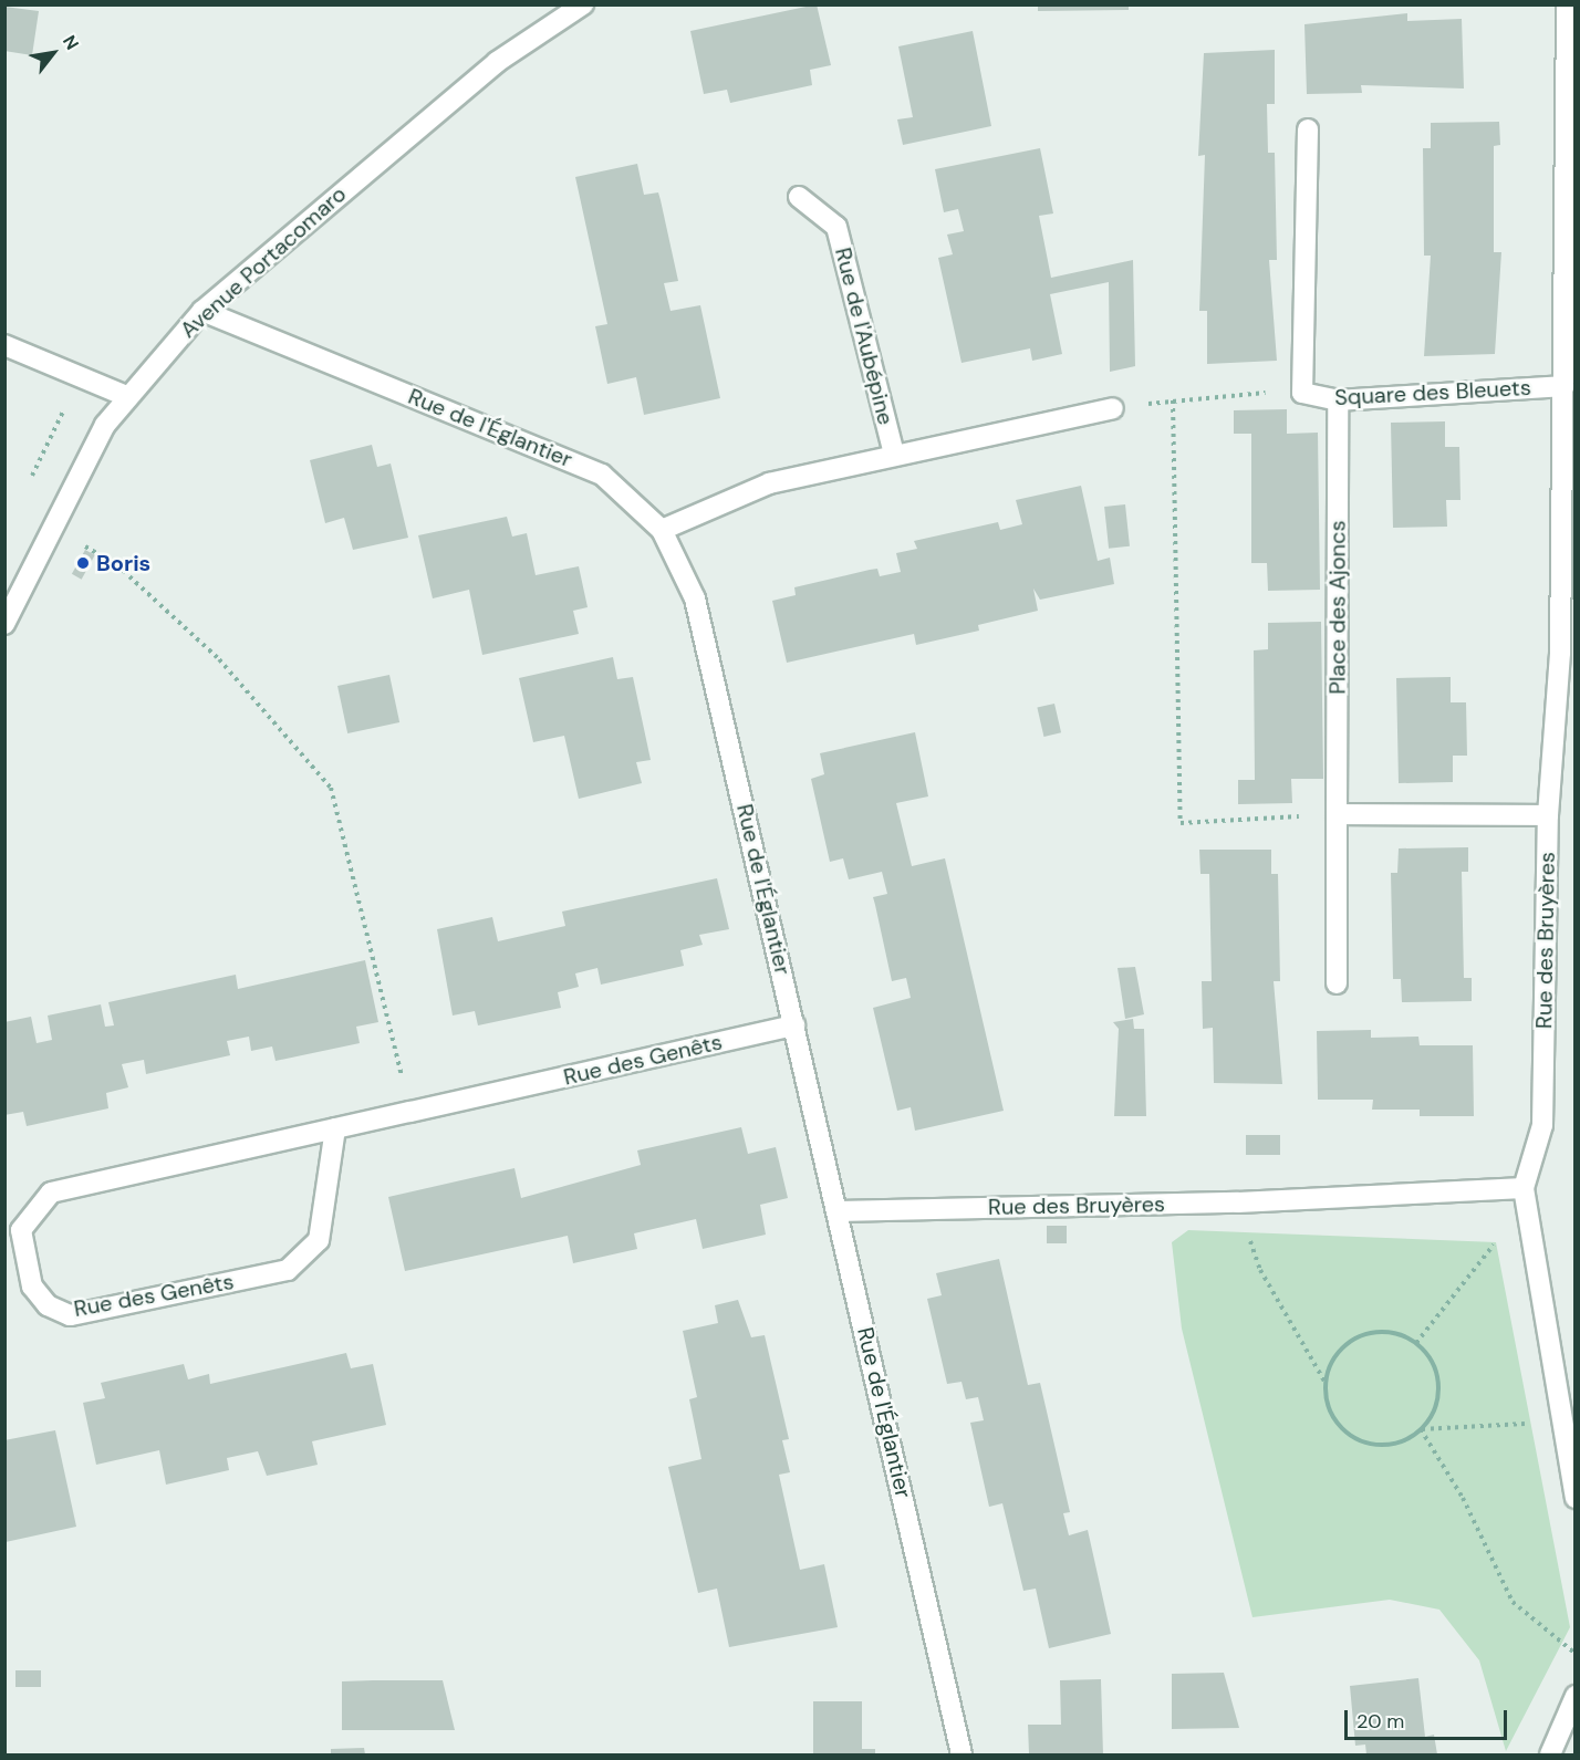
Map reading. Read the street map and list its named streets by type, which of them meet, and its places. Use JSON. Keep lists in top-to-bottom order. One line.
{"streets":{"street":["Avenue Portacomaro","Rue de l'Aubépine","Square des Bleuets","Rue de l'Églantier","Place des Ajoncs","Rue des Bruyères","Rue des Genêts"]},"crossings":[["Avenue Portacomaro","Rue de l'Églantier"],["Rue de l'Aubépine","Rue de l'Églantier"],["Square des Bleuets","Place des Ajoncs"],["Square des Bleuets","Rue des Bruyères"],["Rue de l'Églantier","Rue des Bruyères"],["Rue de l'Églantier","Rue des Genêts"]],"places":["Boris"],"scale_bar":"20 m","north":"top right"}
